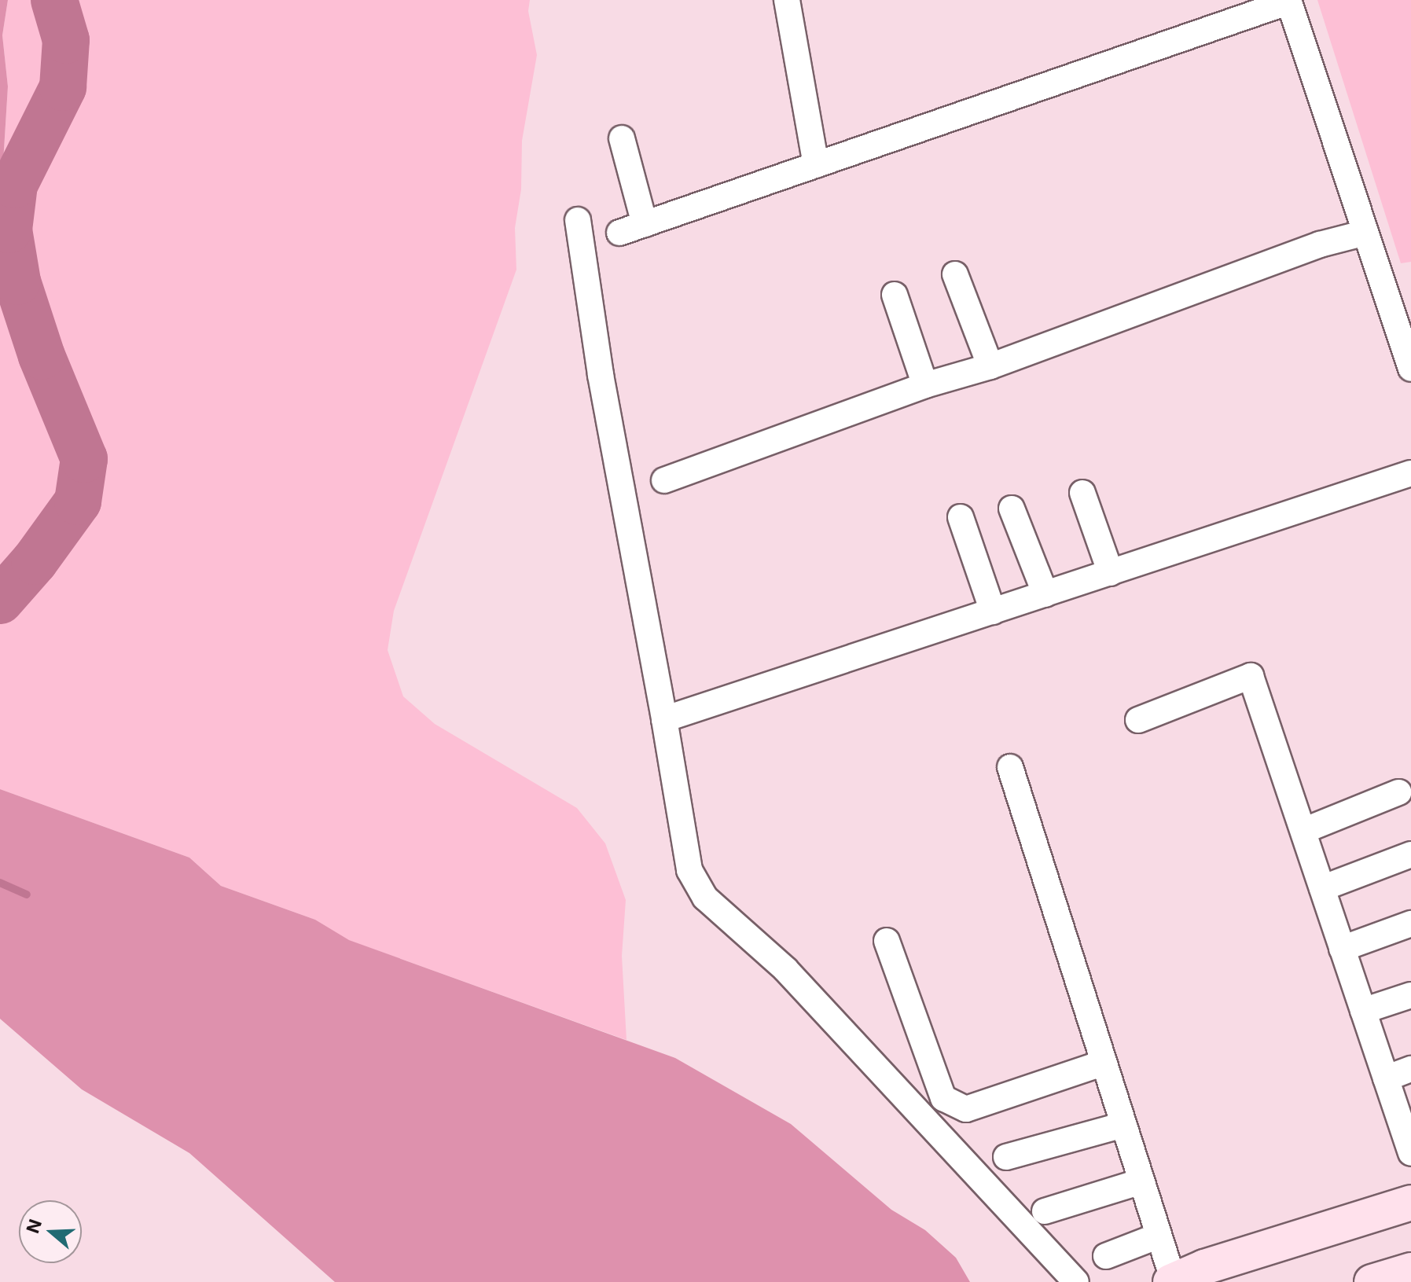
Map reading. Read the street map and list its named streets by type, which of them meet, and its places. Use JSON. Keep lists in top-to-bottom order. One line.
{"north":"left"}
